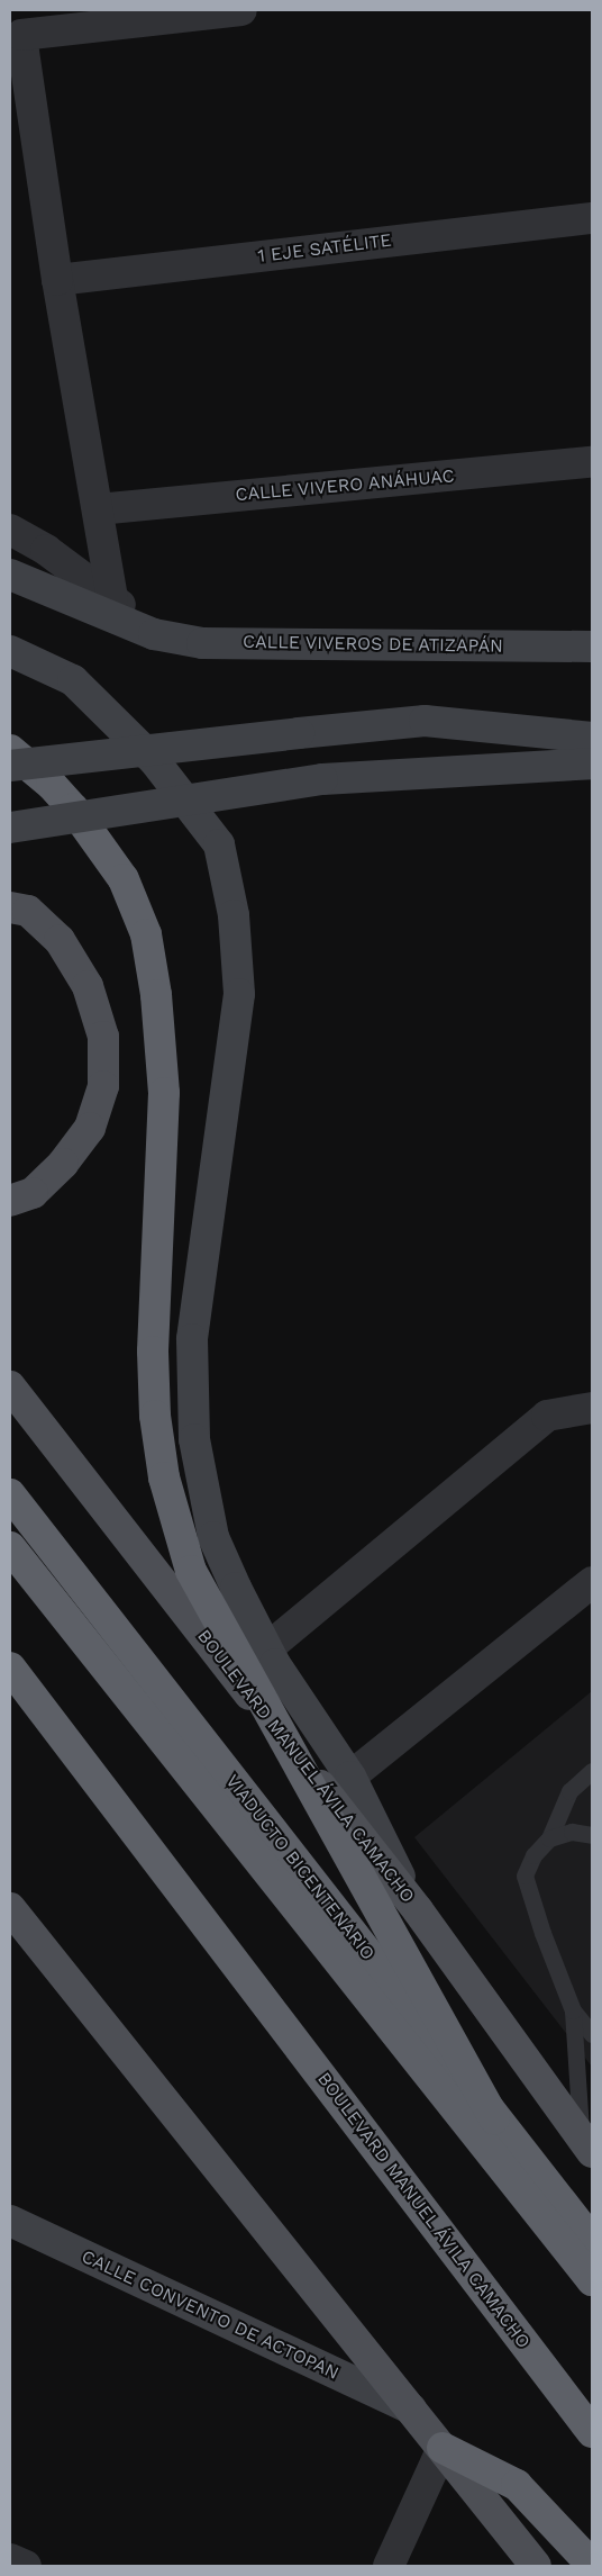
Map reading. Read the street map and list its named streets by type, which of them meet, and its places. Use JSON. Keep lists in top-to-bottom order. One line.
{"streets":{"highway":["BOULEVARD MANUEL ÁVILA CAMACHO","VIADUCTO BICENTENARIO"],"main road":["CALLE VIVEROS DE ATIZAPÁN","CALLE CONVENTO DE ACTOPAN"],"street":["1 EJE SATÉLITE","CALLE VIVERO ANÁHUAC"]}}
